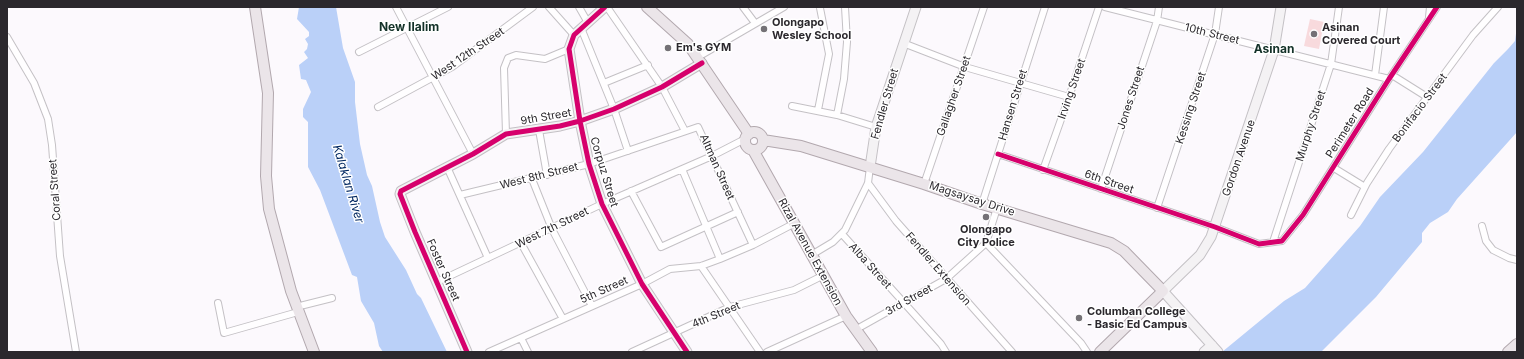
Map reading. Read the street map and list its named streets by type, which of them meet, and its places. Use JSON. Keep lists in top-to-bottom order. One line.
{"streets":{"main road":["Magsaysay Drive","Rizal Avenue Extension"],"street":["10th Street","West 12th Street","Irving Street","Gallagher Street","Jones Street","Fendler Street","Hansen Street","Kessing Street","Bonifacio Street","9th Street","Perimeter Road","Murphy Street","Gordon Avenue","Altman Street","Corpuz Street","West 8th Street","6th Street","Coral Street","West 7th Street","Alba Street","Fendler Extension","Foster Street","5th Street","3rd Street","4th Street"]},"crossings":[["10th Street","Jones Street"],["10th Street","Kessing Street"],["10th Street","Bonifacio Street"],["10th Street","Perimeter Road"],["10th Street","Murphy Street"],["10th Street","Gordon Avenue"],["Irving Street","6th Street"],["Gallagher Street","Magsaysay Drive"],["Jones Street","6th Street"],["Fendler Street","Magsaysay Drive"],["Fendler Street","Rizal Avenue Extension"],["Fendler Street","Alba Street"],["Fendler Street","Fendler Extension"],["Hansen Street","6th Street"],["Hansen Street","Magsaysay Drive"],["Kessing Street","6th Street"],["9th Street","Altman Street"],["9th Street","Corpuz Street"],["9th Street","Foster Street"],["Perimeter Road","Murphy Street"],["Perimeter Road","6th Street"],["Murphy Street","6th Street"],["Gordon Avenue","6th Street"],["Gordon Avenue","Magsaysay Drive"],["Altman Street","Corpuz Street"],["Altman Street","West 8th Street"],["Altman Street","West 7th Street"],["Altman Street","5th Street"],["Corpuz Street","West 8th Street"],["Corpuz Street","West 7th Street"],["Corpuz Street","5th Street"],["Corpuz Street","4th Street"],["Magsaysay Drive","West 7th Street"],["Magsaysay Drive","Rizal Avenue Extension"],["Magsaysay Drive","3rd Street"],["West 7th Street","Rizal Avenue Extension"],["West 7th Street","Foster Street"],["Rizal Avenue Extension","5th Street"],["Rizal Avenue Extension","3rd Street"],["Rizal Avenue Extension","4th Street"],["Alba Street","3rd Street"],["Fendler Extension","3rd Street"]],"districts":["New Ilalim","Asinan"],"water":["Kalaklan River"],"places":["Olongapo Wesley School","Asinan Covered Court","Em's GYM","Olongapo City Police","Columban College - Basic Ed Campus"]}
